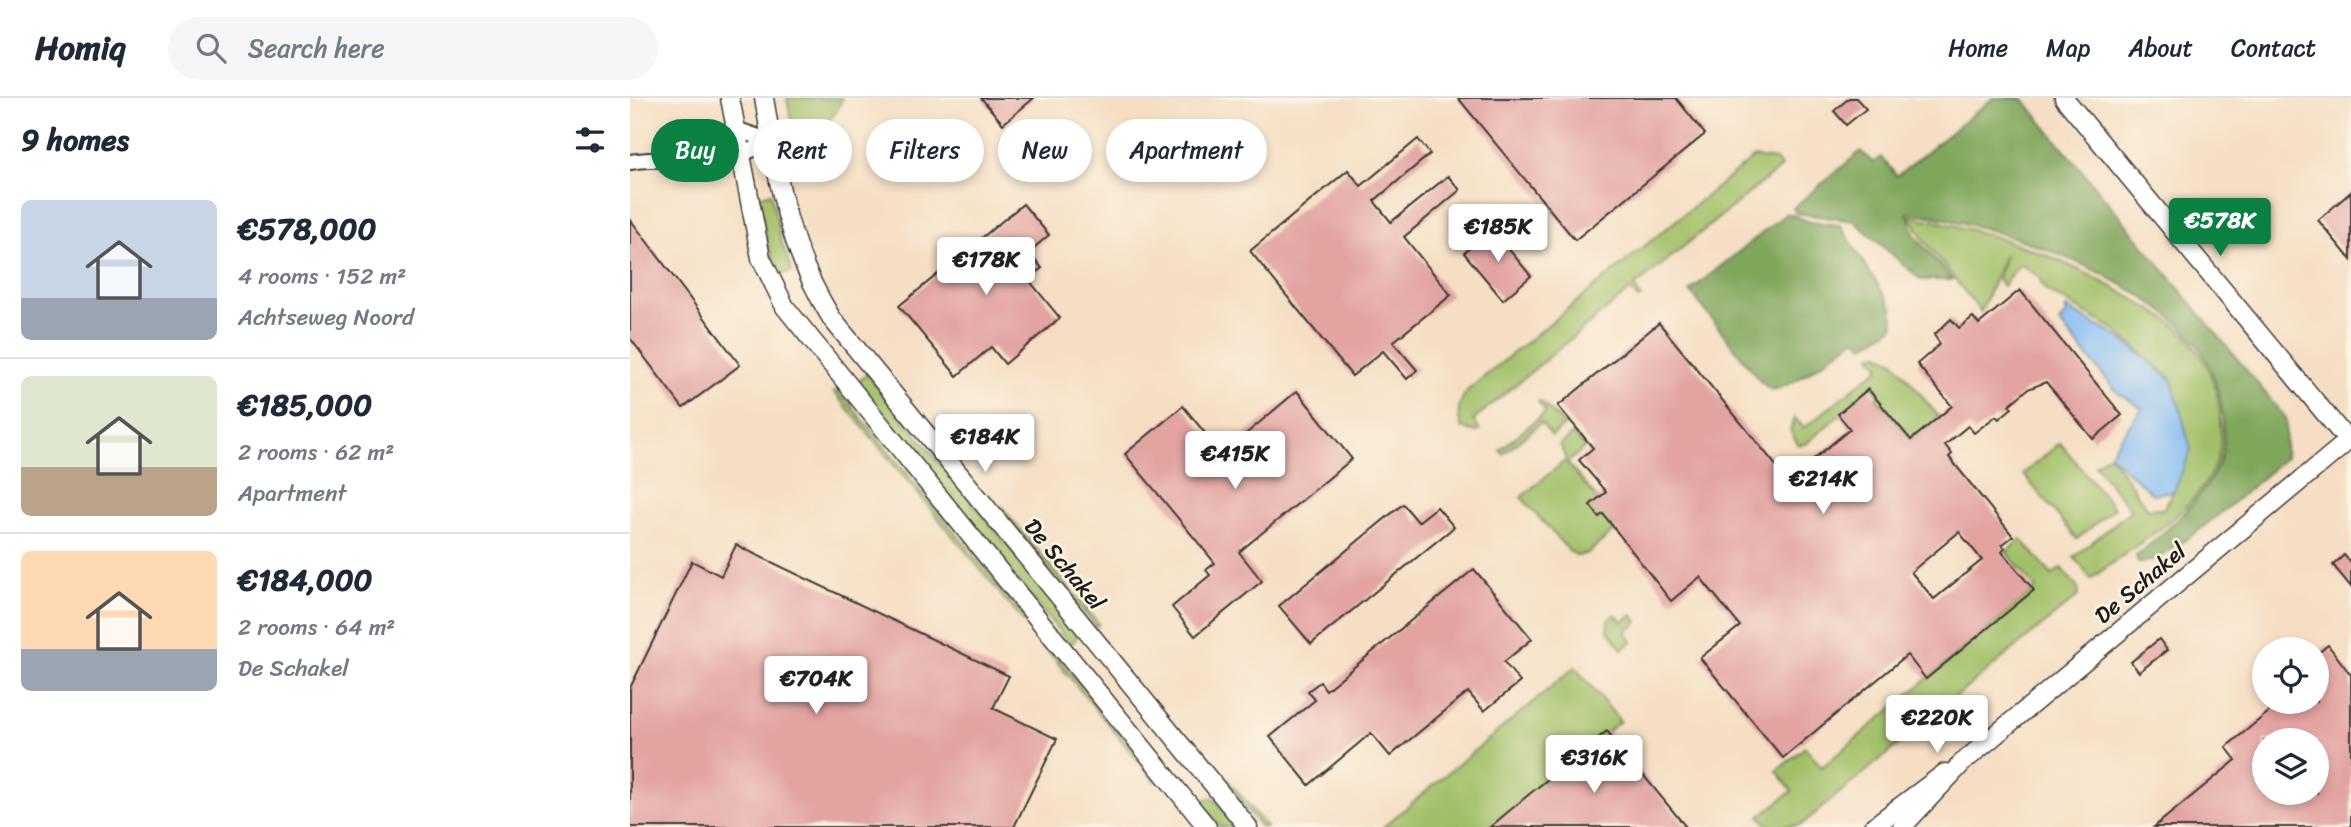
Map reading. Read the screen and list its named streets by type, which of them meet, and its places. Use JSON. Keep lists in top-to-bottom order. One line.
{"streets":{"street":["De Schakel"]},"page":{"header":"Homiq","search":"Search here","nav":["Home","Map","About","Contact"],"heading":"9 homes","chip":["Buy","Rent","Filters","New","Apartment"],"list":[{"name":"€578,000","note":"4 rooms · 152 m² · Achtseweg Noord"},{"name":"€185,000","note":"2 rooms · 62 m² · Apartment"},{"name":"€184,000","note":"2 rooms · 64 m² · De Schakel"}],"price":["€578K","€185K","€178K","€184K","€415K","€214K","€704K","€220K","€316K"]}}
